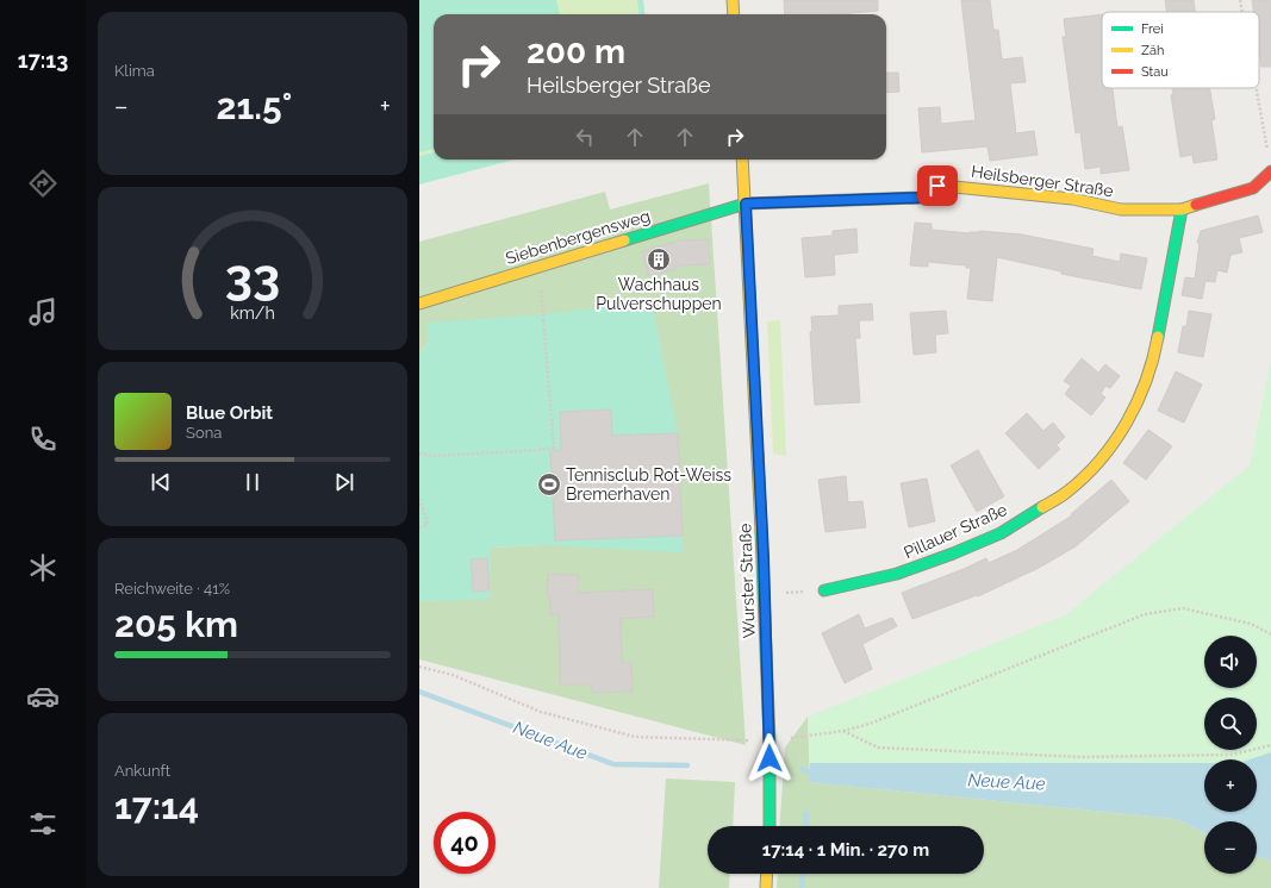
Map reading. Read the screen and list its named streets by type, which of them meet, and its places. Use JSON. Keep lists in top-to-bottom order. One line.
{"streets":{"street":["Heilsberger Straße","Siebenbergensweg","Pillauer Straße","Wurster Straße"]},"crossings":[["Heilsberger Straße","Siebenbergensweg"],["Heilsberger Straße","Pillauer Straße"],["Heilsberger Straße","Wurster Straße"],["Siebenbergensweg","Wurster Straße"]],"water":["Neue Aue"],"places":{"building":["Wachhaus Pulverschuppen"],"sports":["Tennisclub Rot-Weiss Bremerhaven"]},"legend":["Frei","Zäh","Stau"],"page":{"tabs":"17:13","tile":["Klima",["Reichweite · 41%","205 km"],["Ankunft","17:14"]],"turn":["200 m","Heilsberger Straße"],"heat":["−","21.5°","+"],"song":["Blue Orbit","Sona"],"map_buttons":["+","−"],"limit":"40","trip":"17:14 · 1 Min. · 270 m","gauge":["33","km/h"]}}
